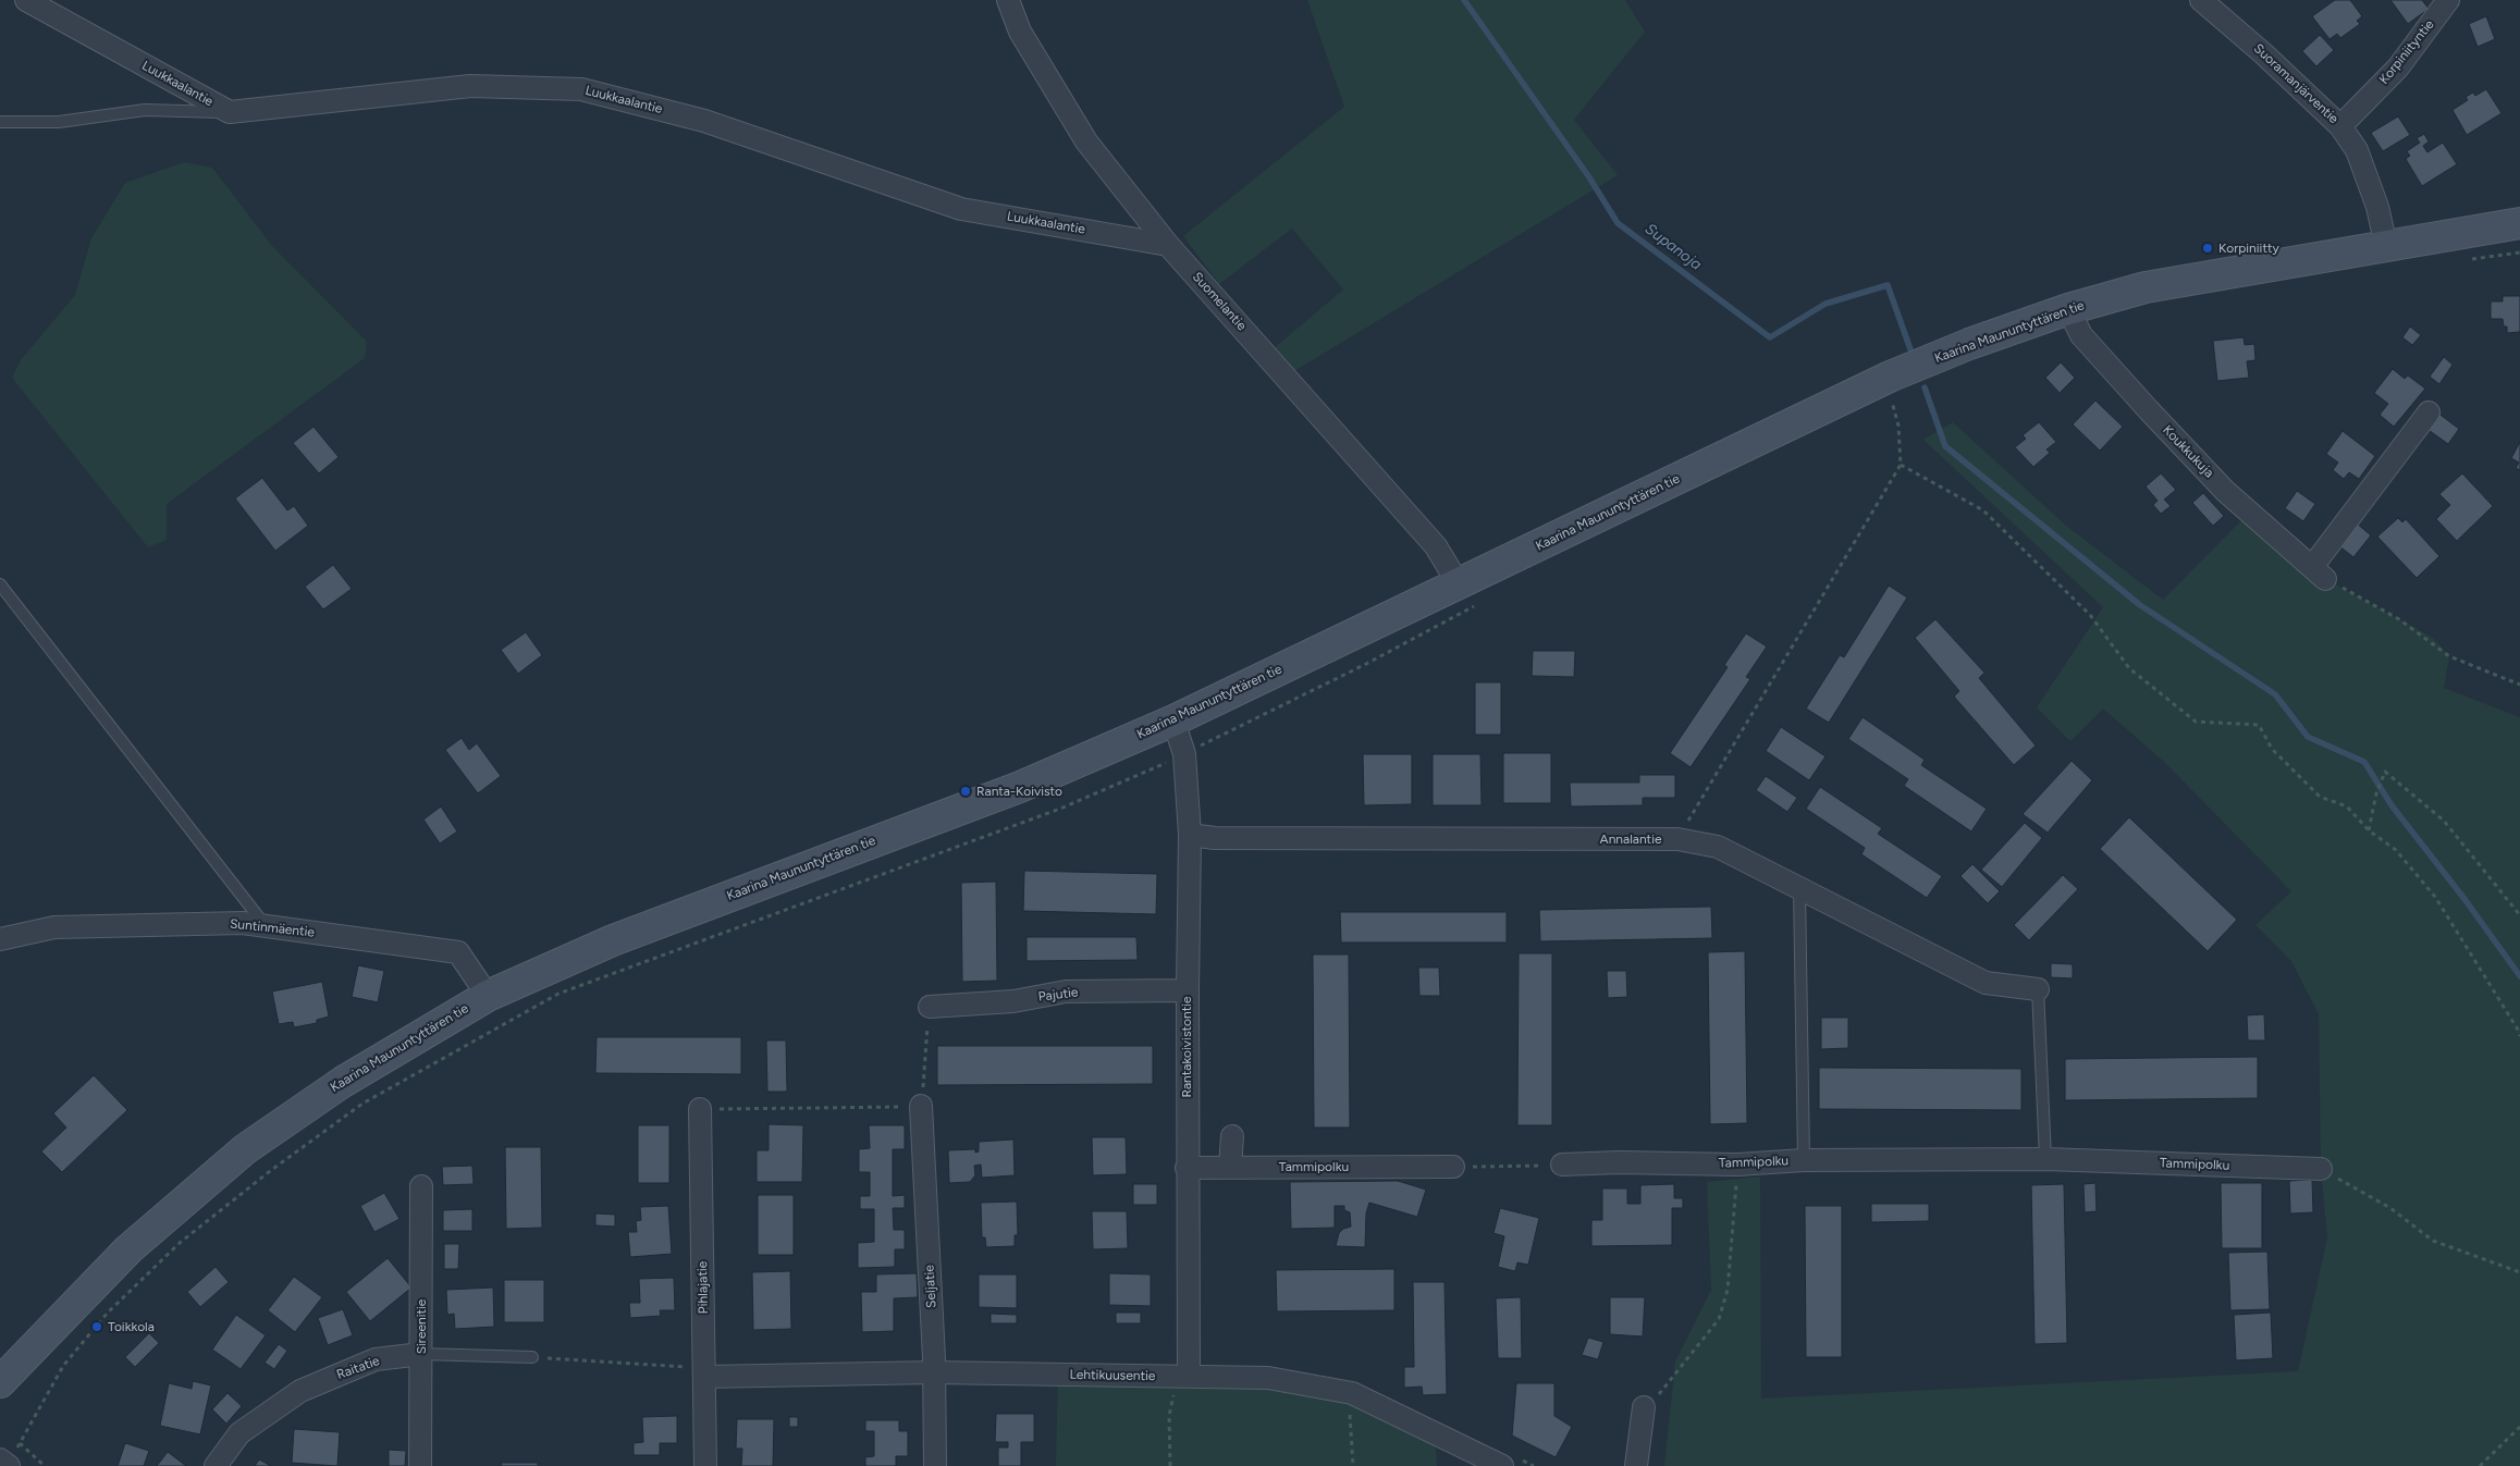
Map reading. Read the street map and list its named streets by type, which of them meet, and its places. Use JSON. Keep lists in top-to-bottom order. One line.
{"streets":{"main road":["Kaarina Maununtyttären tie"],"street":["Korpiniityntie","Luukkaalantie","Suoramanjärventie","Suomelantie","Koukkukuja","Annalantie","Suntinmäentie","Pajutie","Rantakoivistontie","Tammipolku","Seljatie","Pihlajatie","Sireenitie","Raitatie","Lehtikuusentie"]},"crossings":[["Korpiniityntie","Suoramanjärventie"],["Luukkaalantie","Suomelantie"],["Suoramanjärventie","Kaarina Maununtyttären tie"],["Suomelantie","Kaarina Maununtyttären tie"],["Kaarina Maununtyttären tie","Koukkukuja"],["Kaarina Maununtyttären tie","Suntinmäentie"],["Kaarina Maununtyttären tie","Rantakoivistontie"],["Annalantie","Rantakoivistontie"],["Pajutie","Rantakoivistontie"],["Rantakoivistontie","Tammipolku"],["Rantakoivistontie","Lehtikuusentie"],["Seljatie","Lehtikuusentie"],["Pihlajatie","Lehtikuusentie"],["Sireenitie","Raitatie"]],"water":["Supanoja"],"places":["Korpiniitty","Ranta-Koivisto","Toikkola"]}
